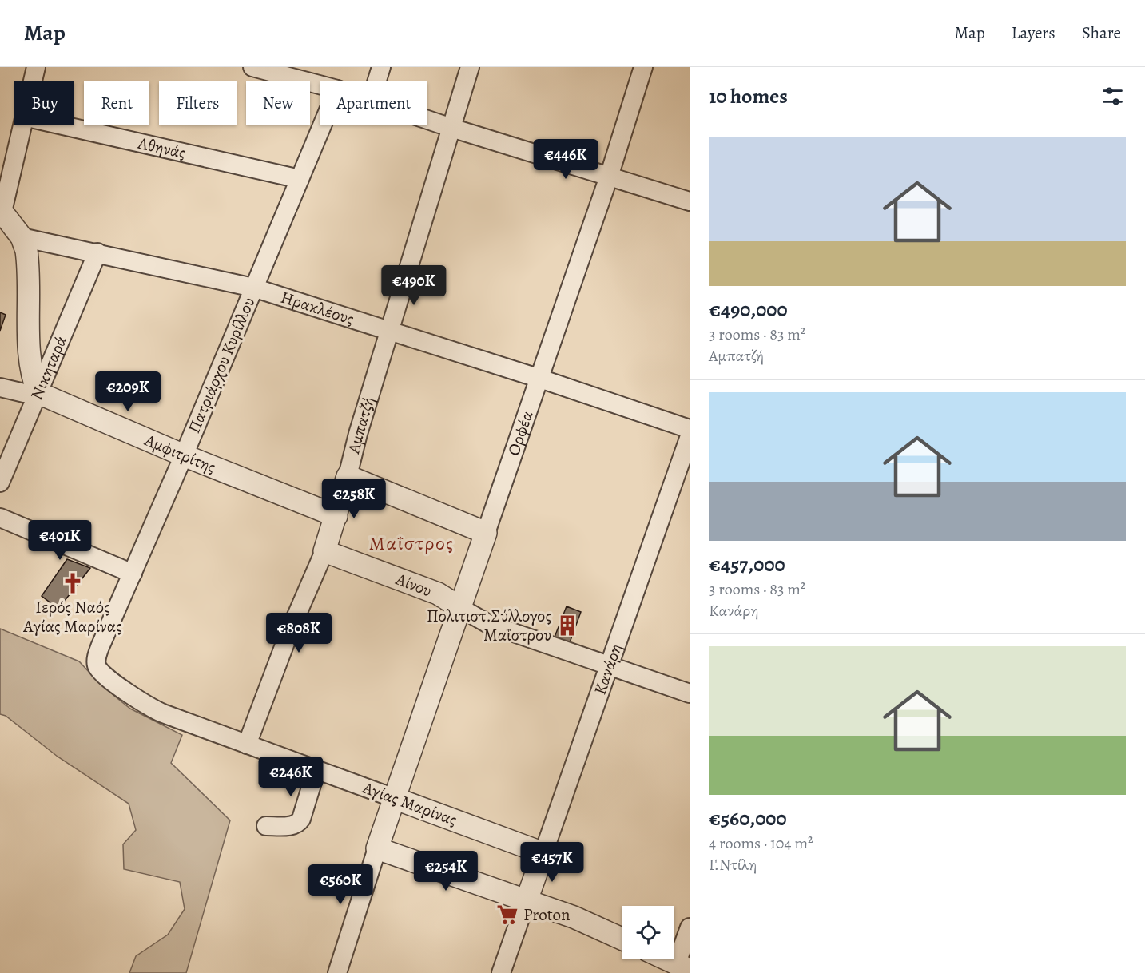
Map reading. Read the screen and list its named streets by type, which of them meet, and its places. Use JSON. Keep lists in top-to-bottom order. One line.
{"streets":{"street":["Αθηνάς","Ηρακλέους","Πατριάρχου Κυρίλλου","Νικηταρά","Αμπατζή","Ορφέα","Αμφιτρίτης","Αίνου","Κανάρη","Αγίας Μαρίνας"]},"crossings":[["Αθηνάς","Πατριάρχου Κυρίλλου"],["Ηρακλέους","Πατριάρχου Κυρίλλου"],["Ηρακλέους","Νικηταρά"],["Ηρακλέους","Αμπατζή"],["Ηρακλέους","Ορφέα"],["Πατριάρχου Κυρίλλου","Αμφιτρίτης"],["Πατριάρχου Κυρίλλου","Αγίας Μαρίνας"],["Νικηταρά","Αμφιτρίτης"],["Αμπατζή","Αμφιτρίτης"],["Αμπατζή","Αίνου"],["Αμπατζή","Αγίας Μαρίνας"],["Ορφέα","Αίνου"],["Ορφέα","Αγίας Μαρίνας"],["Αίνου","Κανάρη"],["Κανάρη","Αγίας Μαρίνας"]],"districts":["Μαΐστρος"],"places":{"church":["Ιερός Ναός Αγίας Μαρίνας"],"building":["Πολιτιστ.Σύλλογος Μαΐστρου"],"supermarket":["Proton"]},"page":{"header":"Map","nav":["Map","Layers","Share"],"heading":"10 homes","chip":["Buy","Rent","Filters","New","Apartment"],"list":[{"name":"€490,000","note":"3 rooms · 83 m² · Αμπατζή"},{"name":"€457,000","note":"3 rooms · 83 m² · Κανάρη"},{"name":"€560,000","note":"4 rooms · 104 m² · Γ.Ντίλη"}],"price":["€446K","€490K","€209K","€258K","€401K","€808K","€246K","€457K","€254K","€560K"]}}
